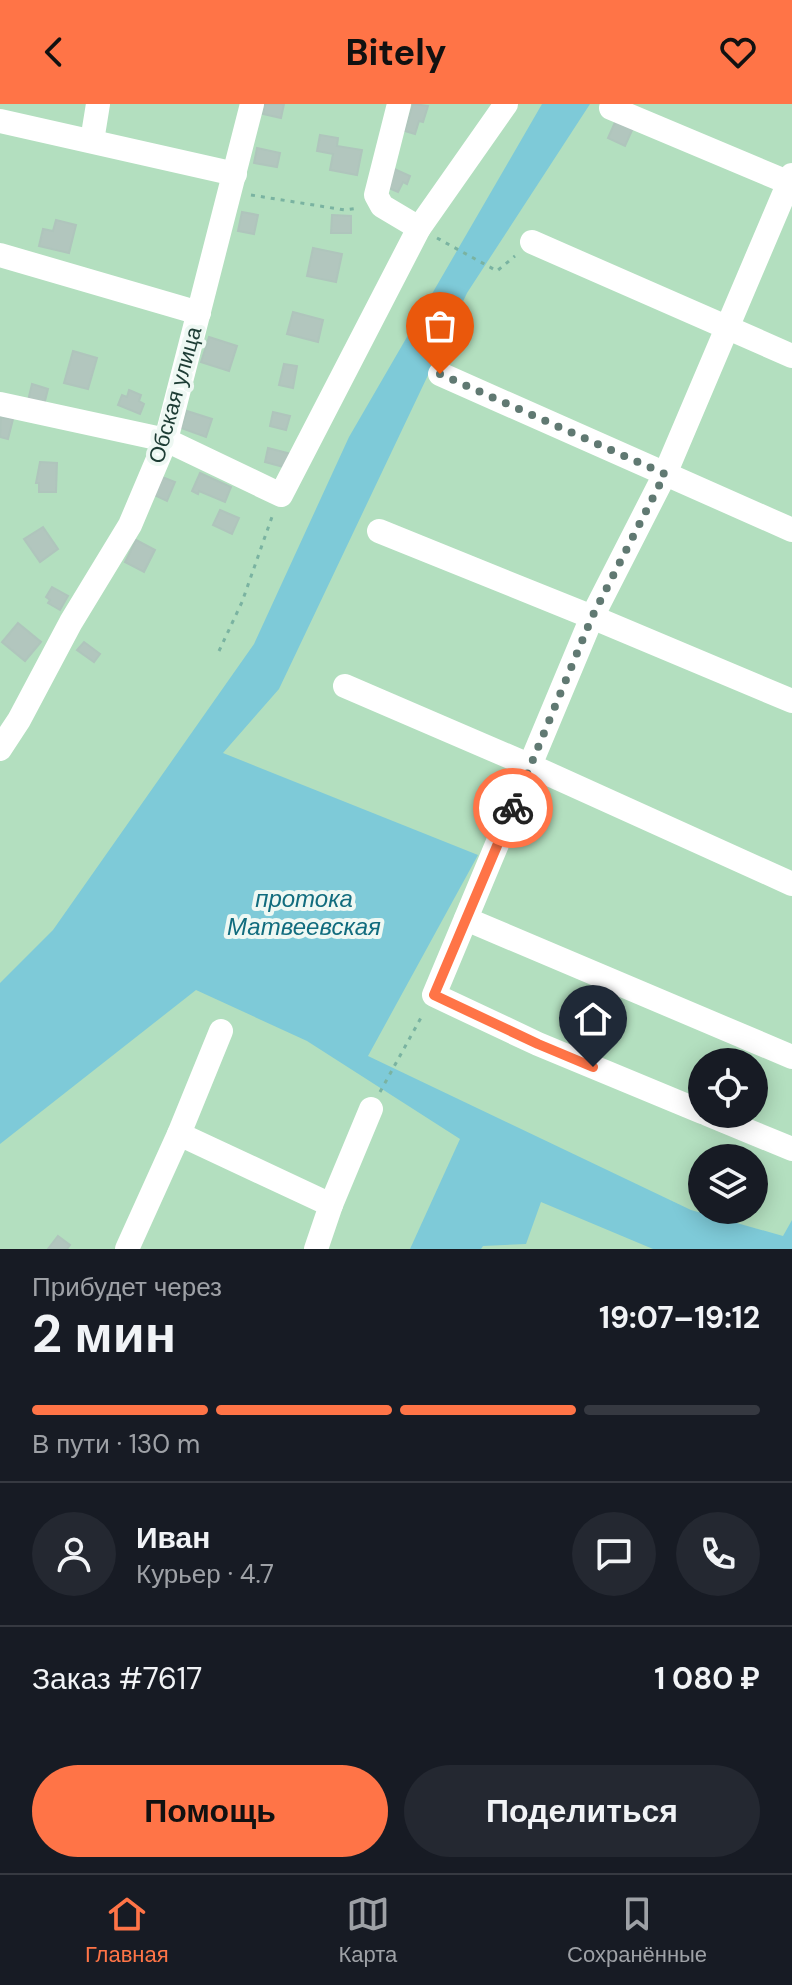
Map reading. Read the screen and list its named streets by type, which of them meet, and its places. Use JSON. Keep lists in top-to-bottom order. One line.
{"streets":{"street":["Обская улица"]},"water":["протока Матвеевская"],"page":{"header":"Bitely","heading":["2 мин","Прибудет через","19:07–19:12"],"panel":["Иван","Курьер · 4.7","Заказ #7617","1 080 ₽"],"bar":"В пути · 130 m","buttons":["Помощь","Поделиться"],"tabs":["Главная","Карта","Сохранённые"]}}
